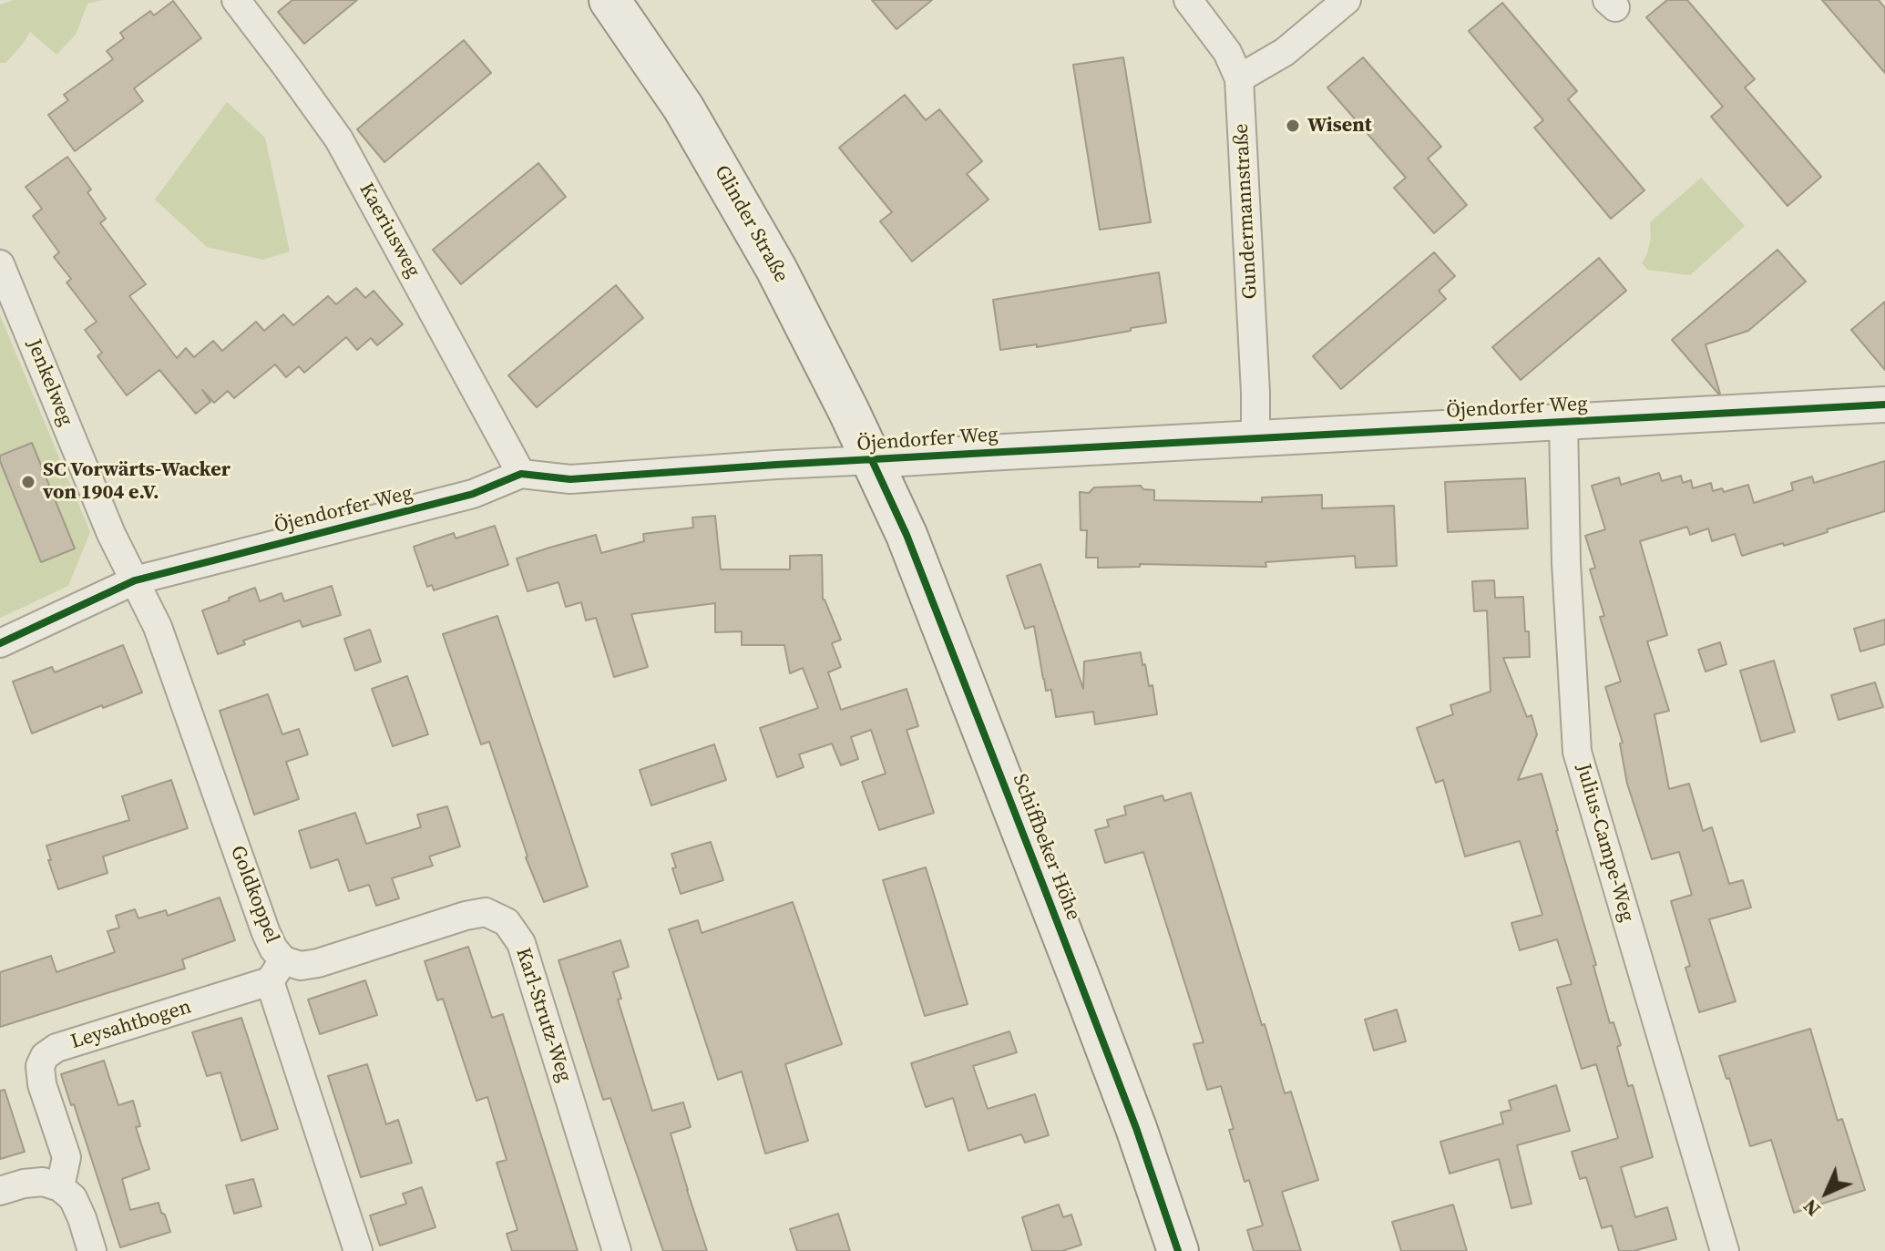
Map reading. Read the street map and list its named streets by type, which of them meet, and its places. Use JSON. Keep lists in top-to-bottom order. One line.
{"streets":{"main road":["Glinder Straße","Schiffbeker Höhe"],"street":["Gundermannstraße","Kaeriusweg","Jenkelweg","Öjendorfer Weg","Julius-Campe-Weg","Goldkoppel","Karl-Strutz-Weg","Leysahtbogen"]},"crossings":[["Gundermannstraße","Öjendorfer Weg"],["Glinder Straße","Öjendorfer Weg"],["Glinder Straße","Schiffbeker Höhe"],["Kaeriusweg","Öjendorfer Weg"],["Jenkelweg","Öjendorfer Weg"],["Jenkelweg","Goldkoppel"],["Öjendorfer Weg","Julius-Campe-Weg"],["Öjendorfer Weg","Schiffbeker Höhe"],["Öjendorfer Weg","Goldkoppel"],["Goldkoppel","Karl-Strutz-Weg"],["Goldkoppel","Leysahtbogen"],["Karl-Strutz-Weg","Leysahtbogen"]],"places":["Wisent","SC Vorwärts-Wacker von 1904 e.V."],"north":"bottom left"}
